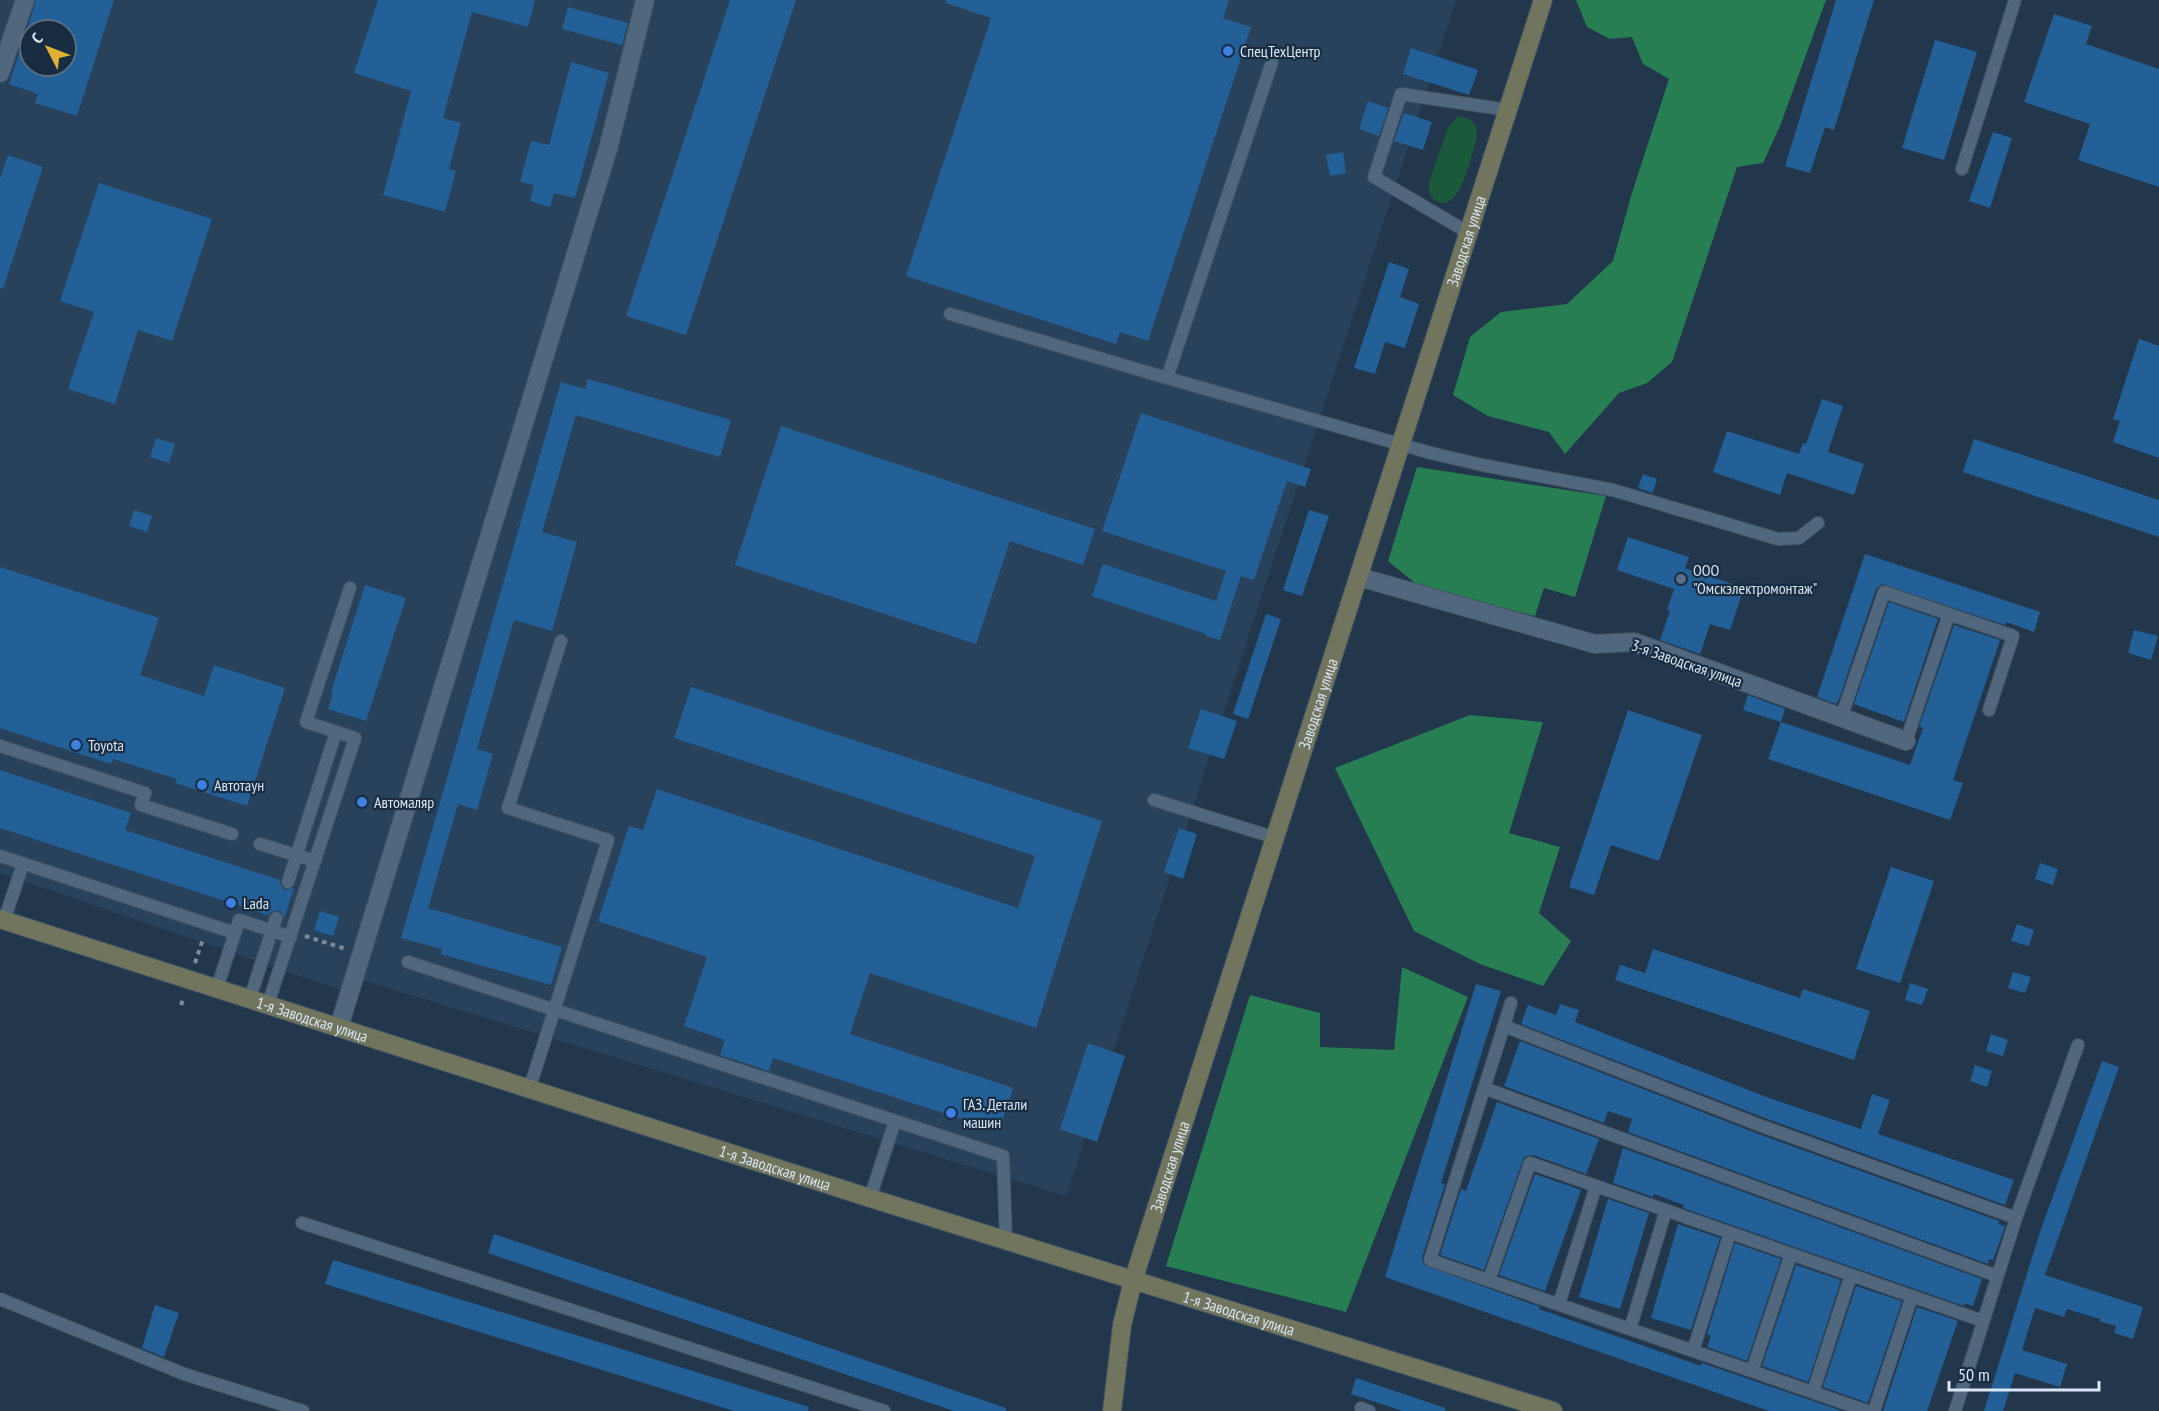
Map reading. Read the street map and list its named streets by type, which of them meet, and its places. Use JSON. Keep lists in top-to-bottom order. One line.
{"streets":{"main road":["Заводская улица","1-я Заводская улица"],"street":["3-я Заводская улица"]},"crossings":[["Заводская улица","3-я Заводская улица"],["Заводская улица","1-я Заводская улица"]],"places":["СпецТехЦентр","ООО \"Омскэлектромонтаж\"","Toyota","Автотаун","Автомаляр","Lada","ГАЗ. Детали машин"],"scale_bar":"50 m","north":"top left"}
